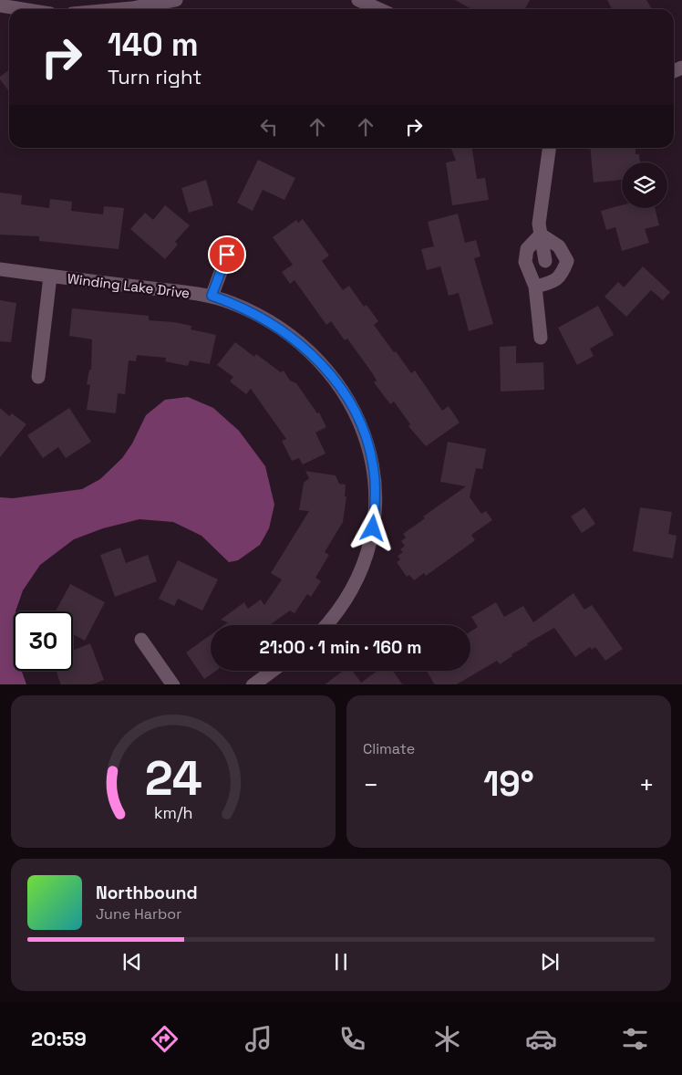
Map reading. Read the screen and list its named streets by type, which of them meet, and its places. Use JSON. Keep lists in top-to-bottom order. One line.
{"streets":{"street":["Winding Lake Drive"]},"page":{"turn":["140 m","Turn right"],"limit":"30","trip":"21:00 · 1 min · 160 m","tile":"Climate","heat":["−","19°","+"],"song":["Northbound","June Harbor"],"tabs":"20:59","gauge":["24","km/h"]}}
